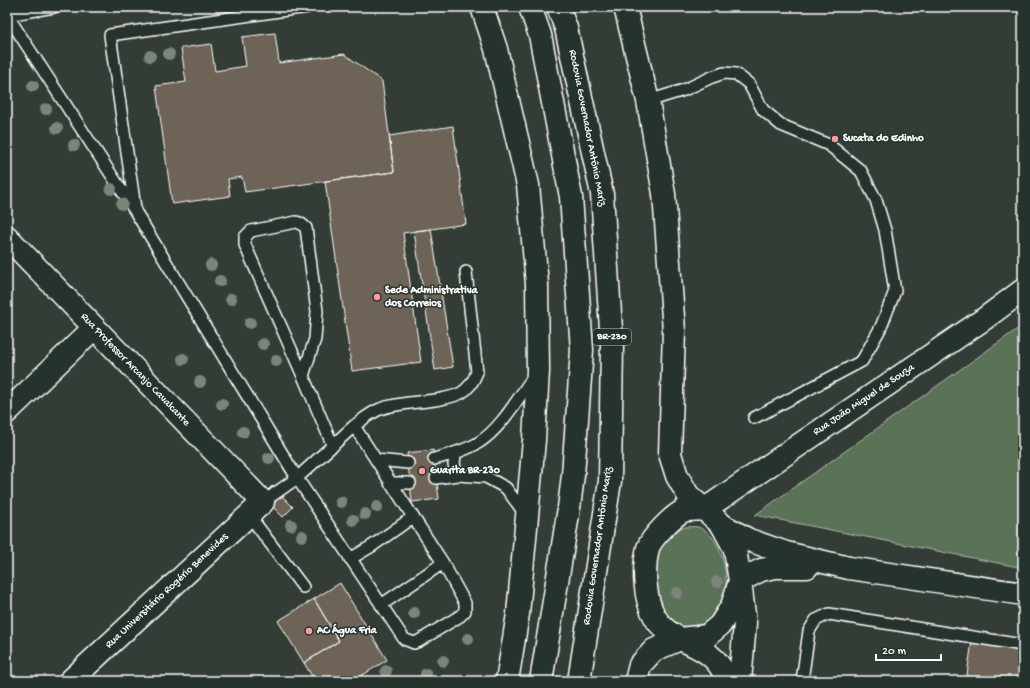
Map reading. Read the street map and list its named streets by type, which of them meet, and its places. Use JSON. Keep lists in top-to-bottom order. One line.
{"streets":{"main road":["Rodovia Governador Antônio Mariz","BR-230","Rua Professor Arcanjo Cavalcante","Rua João Miguel de Souza","Rua Universitário Rogério Benevides"]},"crossings":[["Rua Professor Arcanjo Cavalcante","Rua Universitário Rogério Benevides"]],"places":["Sucata do Edinho","Sede Administrativa dos Correios","Guarita BR-230","AC Água Fria"],"scale_bar":"20 m"}
